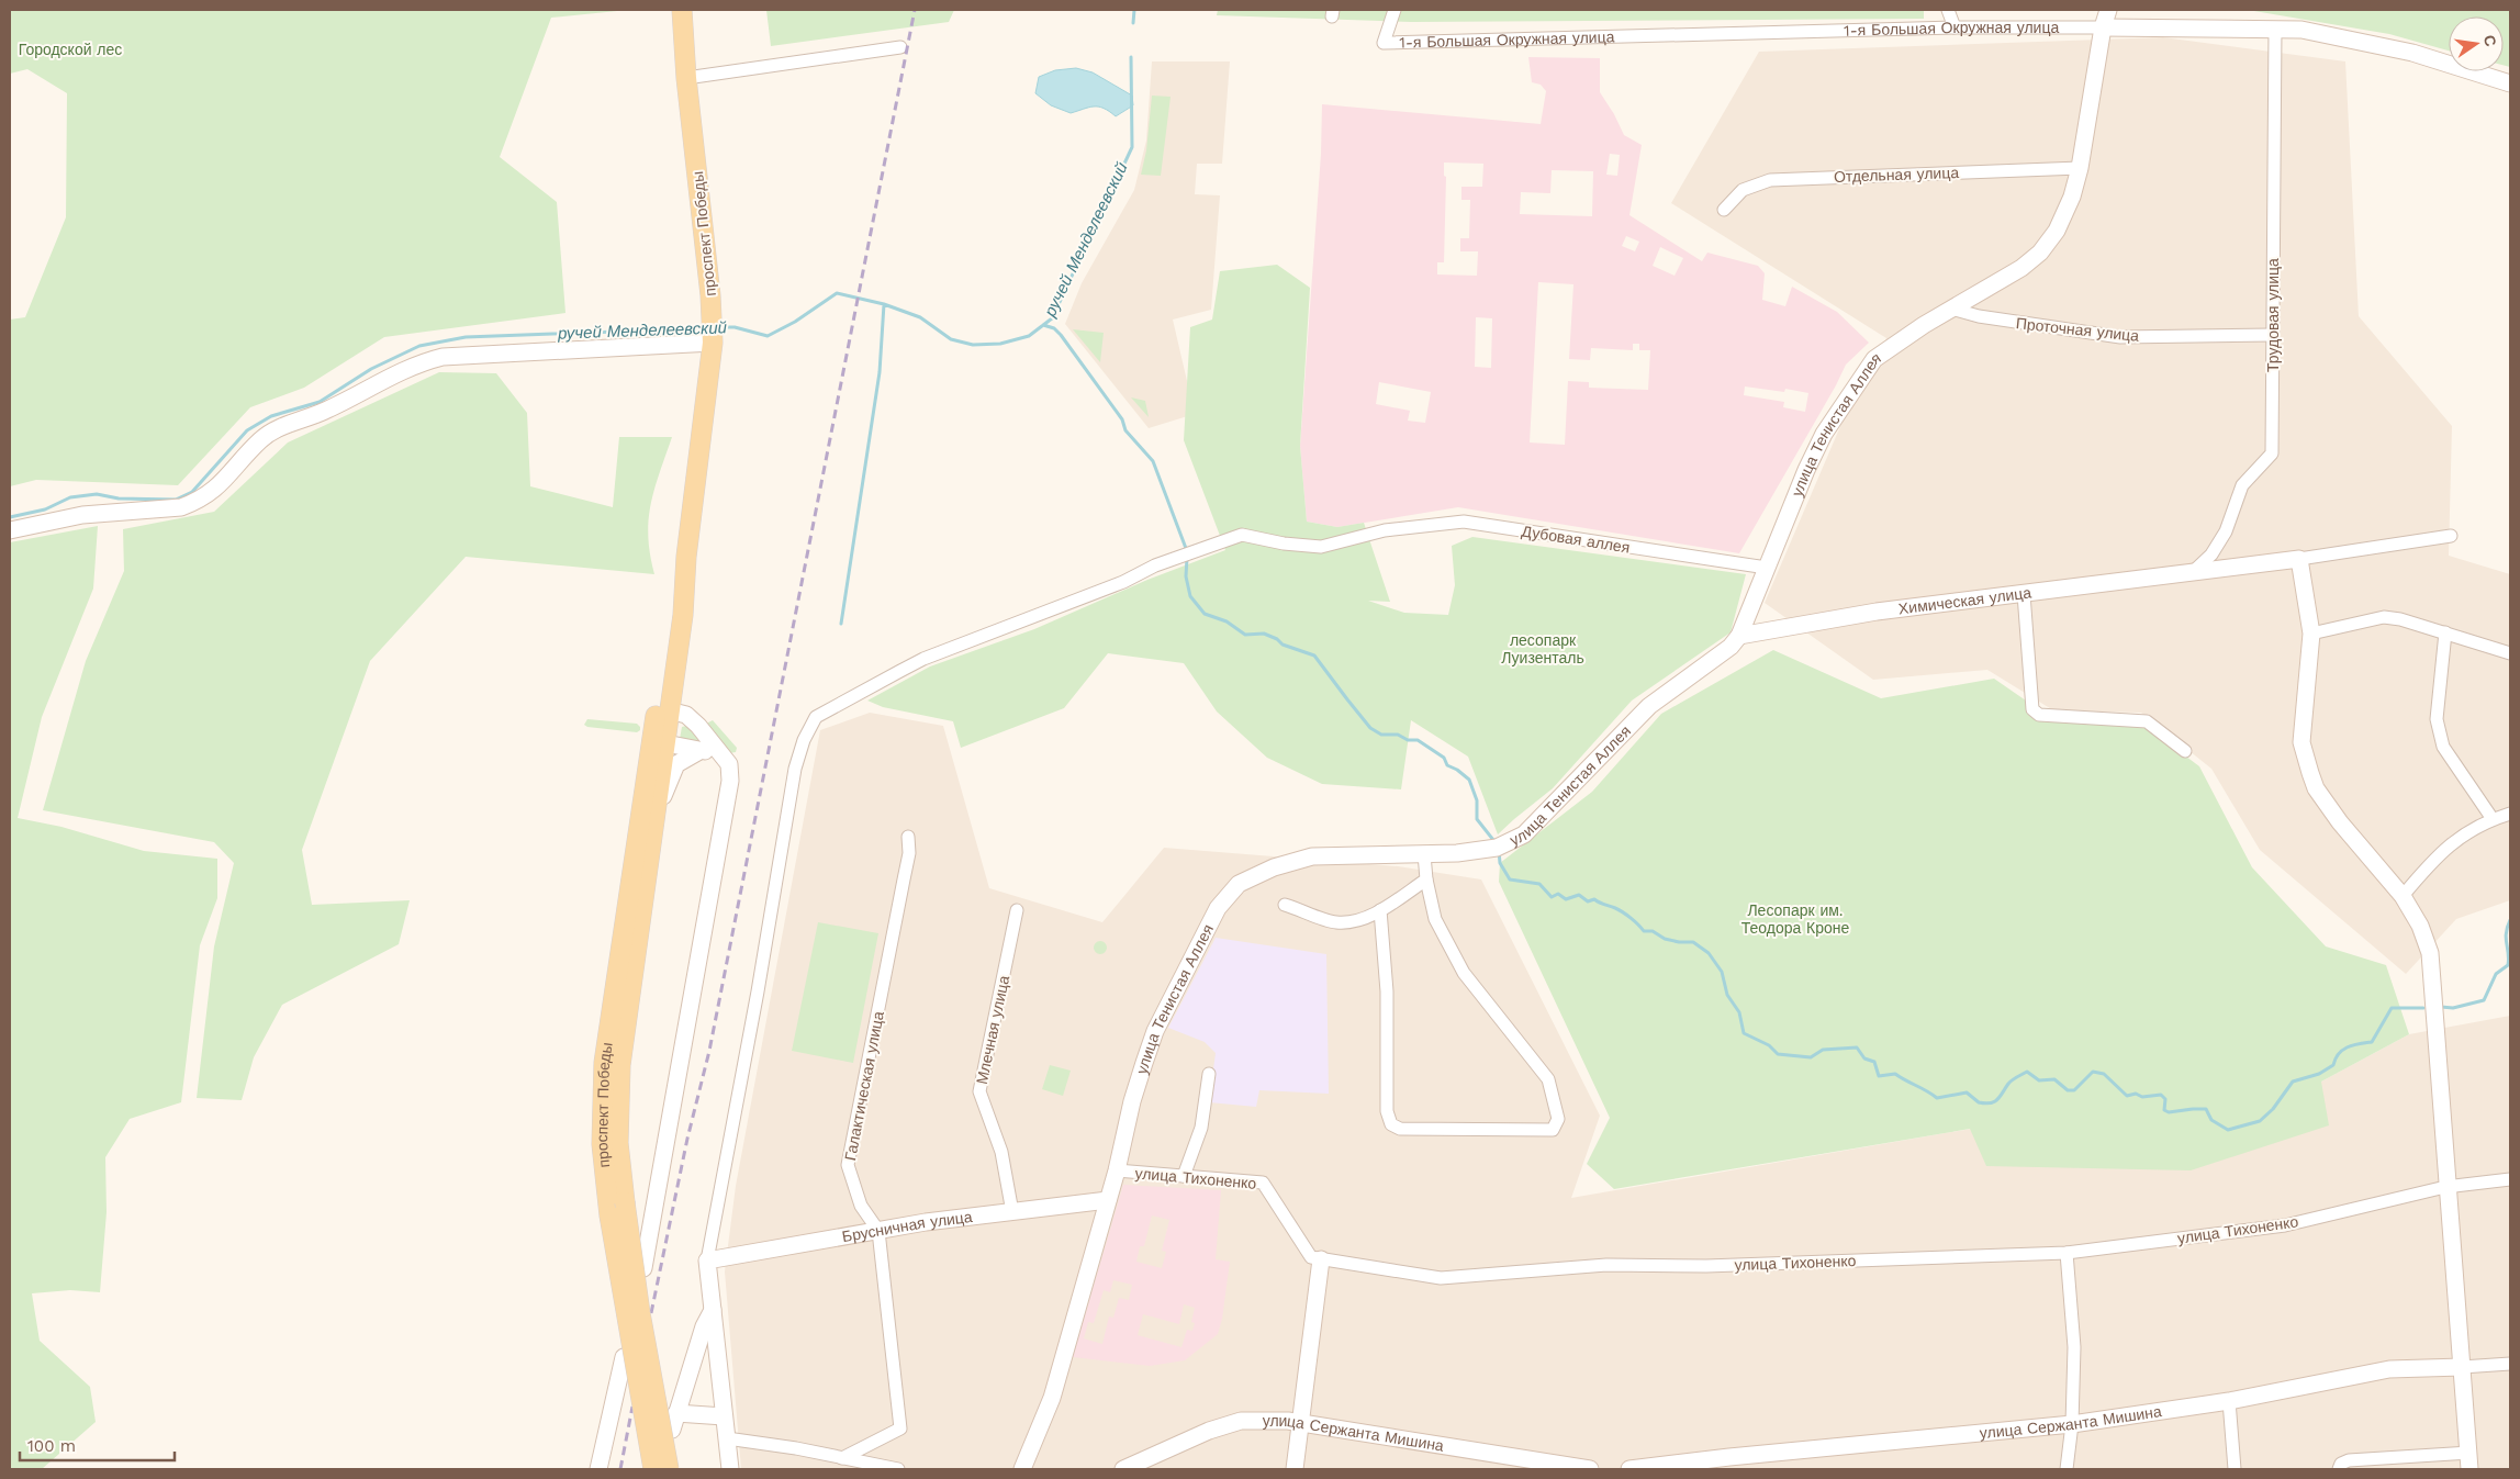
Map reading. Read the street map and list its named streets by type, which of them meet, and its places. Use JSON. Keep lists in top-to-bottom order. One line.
{"streets":{"main road":["проспект Победы"],"street":["1-я Большая Окружная улица","Отдельная улица","Трудовая улица","Проточная улица","улица Тенистая Аллея","Дубовая аллея","Химическая улица","Млечная улица","Галактическая улица","улица Тихоненко","Брусничная улица","улица Сержанта Мишина"]},"crossings":[["1-я Большая Окружная улица","Трудовая улица"],["1-я Большая Окружная улица","улица Тенистая Аллея"],["Отдельная улица","улица Тенистая Аллея"],["Трудовая улица","Проточная улица"],["Трудовая улица","Химическая улица"],["Проточная улица","улица Тенистая Аллея"],["улица Тенистая Аллея","Дубовая аллея"],["улица Тенистая Аллея","Химическая улица"],["улица Тенистая Аллея","улица Тихоненко"],["улица Тенистая Аллея","Брусничная улица"],["Дубовая аллея","Брусничная улица"],["Млечная улица","Брусничная улица"],["Галактическая улица","Брусничная улица"]],"water":["ручей Менделеевский"],"parks":["Городской лес","лесопарк Луизенталь","Лесопарк им. Теодора Кроне"],"scale_bar":"100 m","north":"right"}
